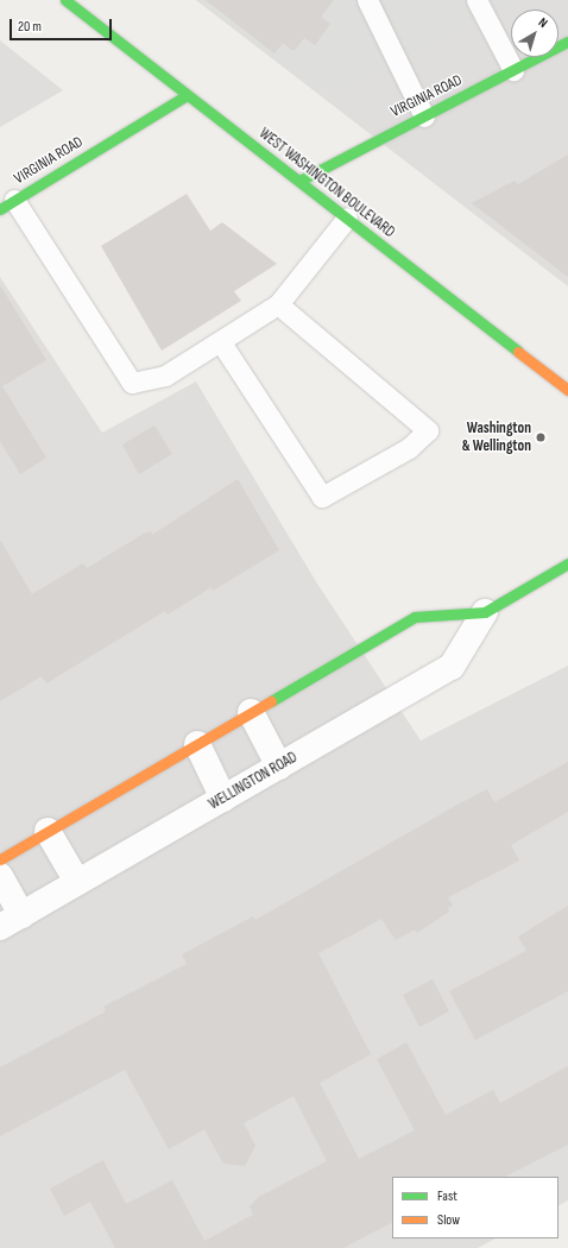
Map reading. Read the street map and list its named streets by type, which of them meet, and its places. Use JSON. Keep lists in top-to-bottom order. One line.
{"streets":{"street":["VIRGINIA ROAD","WEST WASHINGTON BOULEVARD","WELLINGTON ROAD"]},"crossings":[["VIRGINIA ROAD","WEST WASHINGTON BOULEVARD"]],"places":["Washington & Wellington"],"legend":["Fast","Slow"],"scale_bar":"20 m","north":"top right"}
